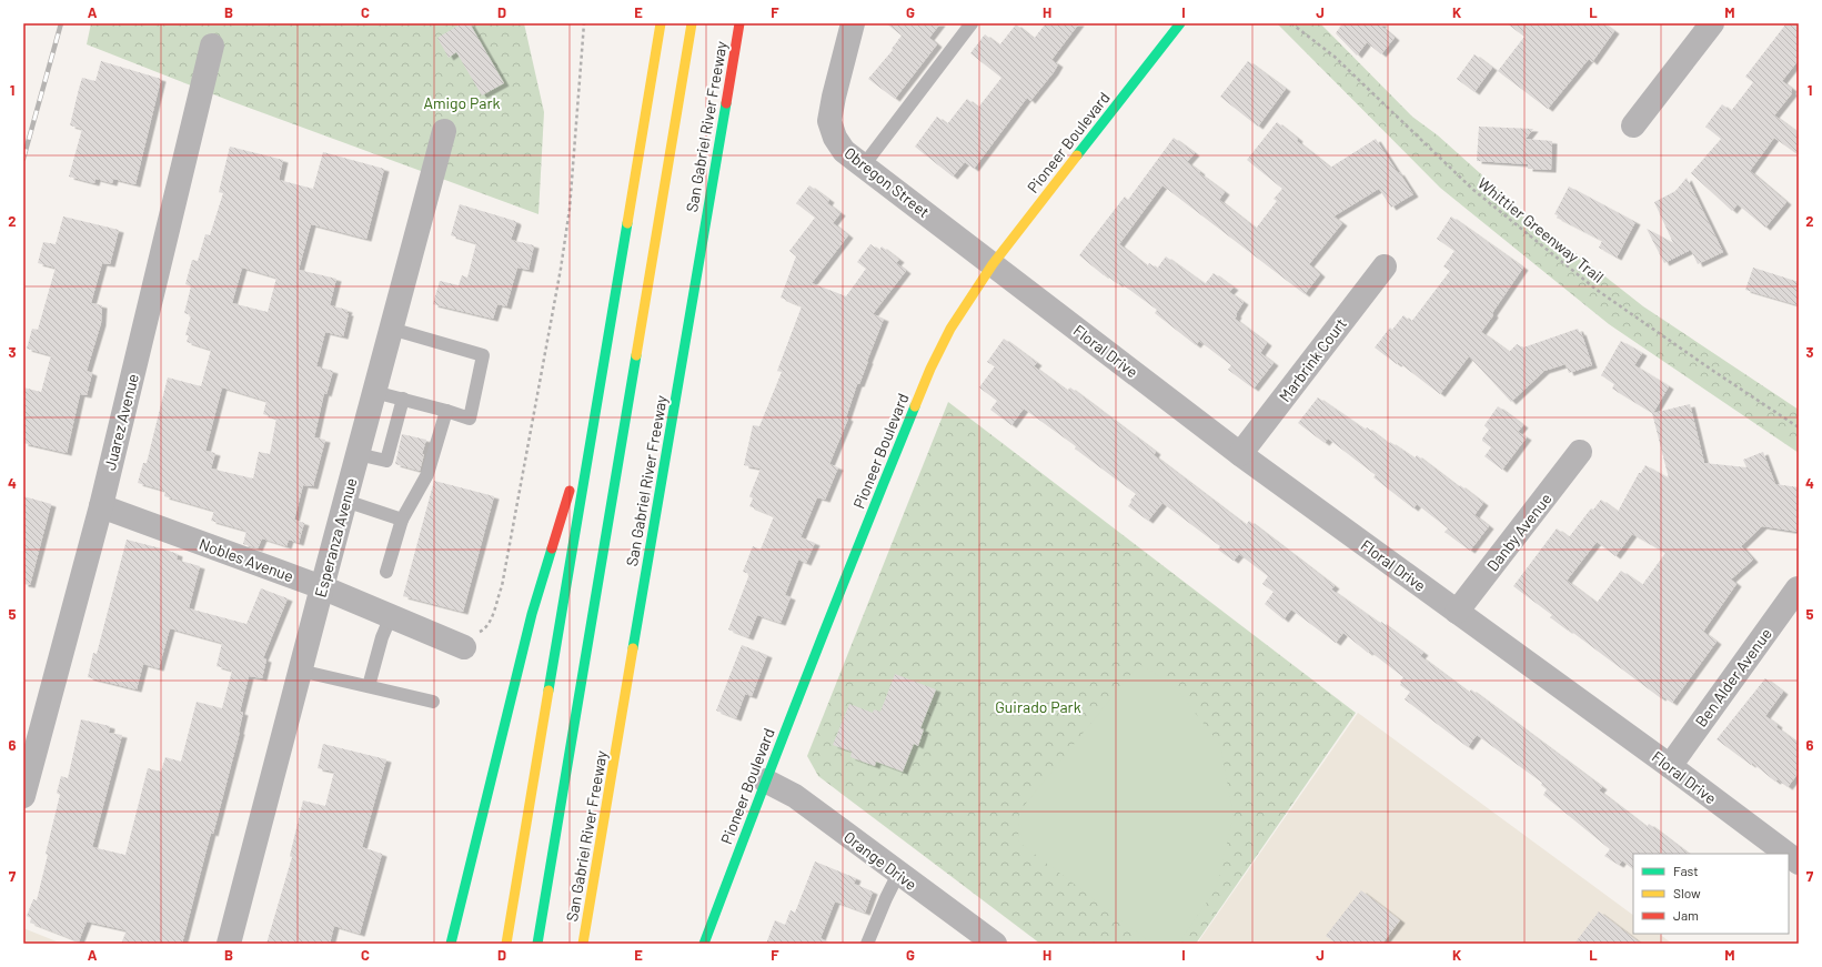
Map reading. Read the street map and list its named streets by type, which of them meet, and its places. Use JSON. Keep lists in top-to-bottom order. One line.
{"streets":{"main road":["San Gabriel River Freeway","Pioneer Boulevard"],"street":["Obregon Street","Floral Drive","Marbrink Court","Juarez Avenue","Danby Avenue","Esperanza Avenue","Nobles Avenue","Ben Alder Avenue","Orange Drive"],"path":["Whittier Greenway Trail"]},"crossings":[["Pioneer Boulevard","Obregon Street"],["Pioneer Boulevard","Floral Drive"],["Pioneer Boulevard","Orange Drive"],["Obregon Street","Floral Drive"],["Floral Drive","Marbrink Court"],["Floral Drive","Danby Avenue"],["Floral Drive","Ben Alder Avenue"],["Juarez Avenue","Nobles Avenue"],["Esperanza Avenue","Nobles Avenue"]],"parks":["Amigo Park","Guirado Park"],"legend":["Fast","Slow","Jam"],"grid":{"columns":["A","B","C","D","E","F","G","H","I","J","K","L","M"],"rows":["1","2","3","4","5","6","7"]}}
